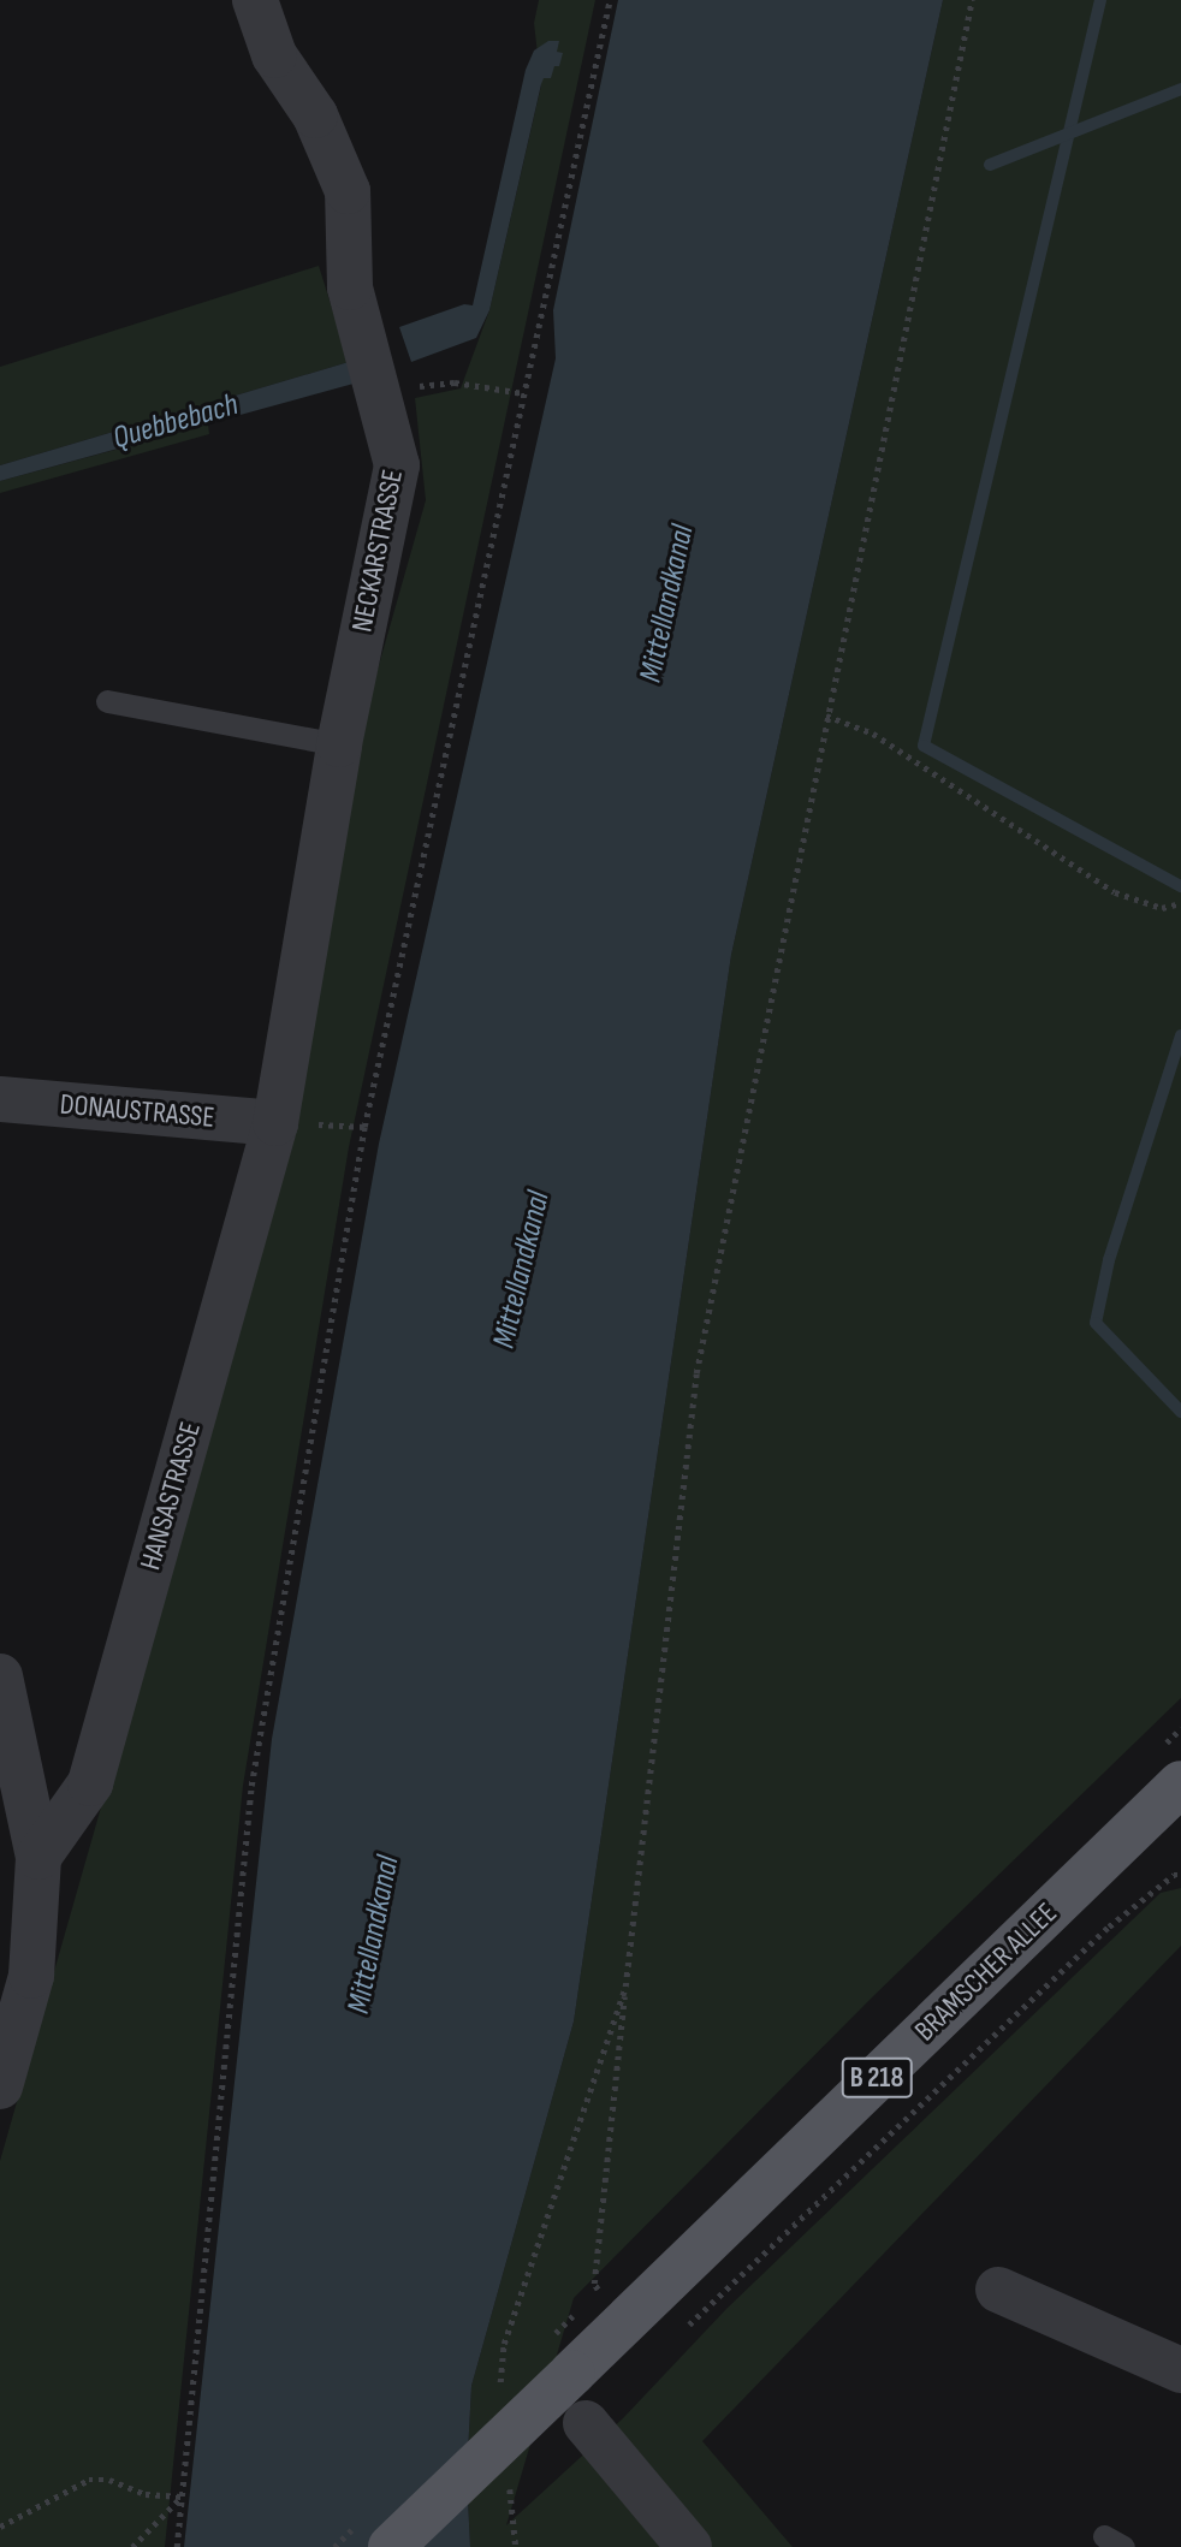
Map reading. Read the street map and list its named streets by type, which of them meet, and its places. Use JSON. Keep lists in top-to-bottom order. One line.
{"streets":{"main road":["BRAMSCHER ALLEE","B 218"],"street":["NECKARSTRASSE","DONAUSTRASSE","HANSASTRASSE"]},"crossings":[["NECKARSTRASSE","DONAUSTRASSE"],["NECKARSTRASSE","HANSASTRASSE"],["DONAUSTRASSE","HANSASTRASSE"]],"water":["Quebbebach","Mittellandkanal"]}
